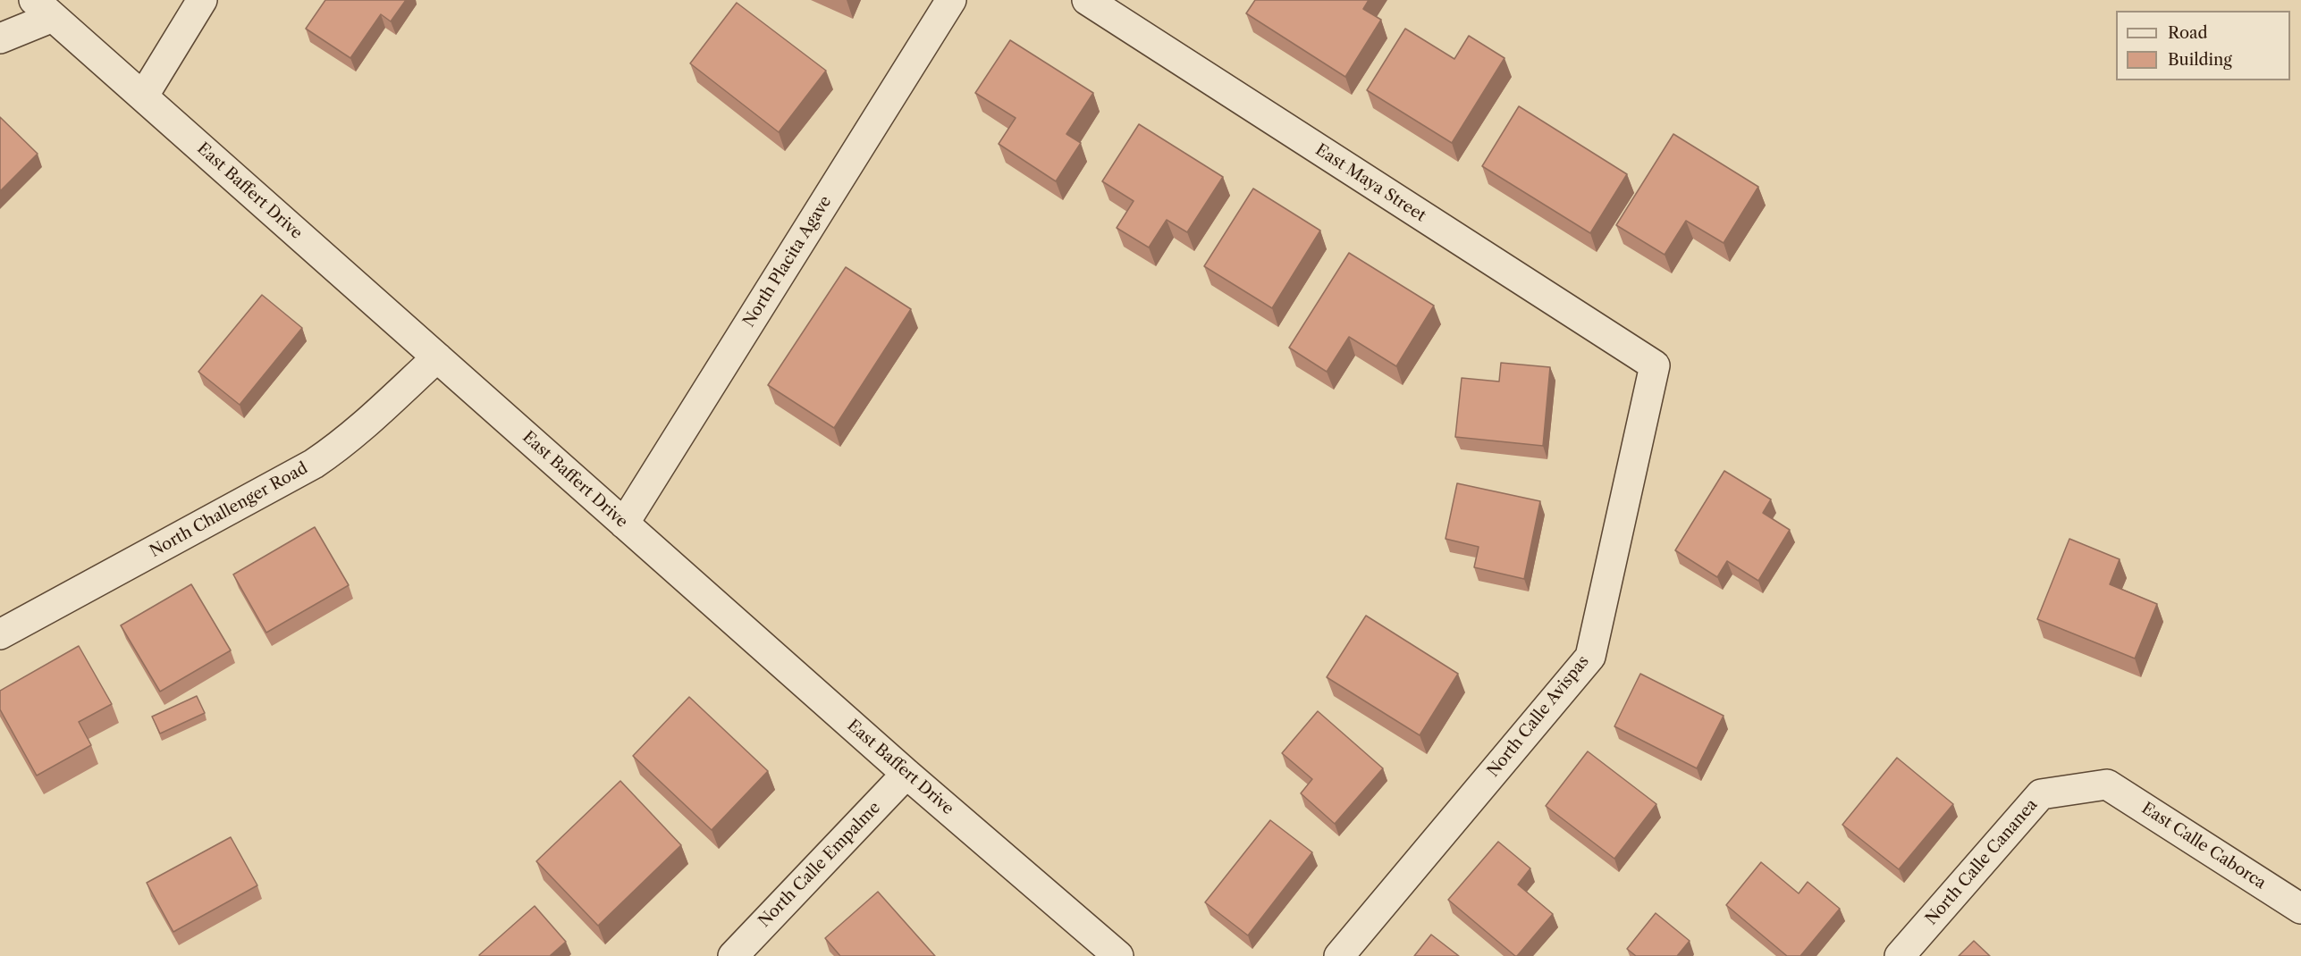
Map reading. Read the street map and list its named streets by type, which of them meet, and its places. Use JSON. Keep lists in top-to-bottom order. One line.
{"streets":{"street":["East Maya Street","East Baffert Drive","North Placita Agave","North Challenger Road","North Calle Avispas","East Calle Caborca","North Calle Cananea","North Calle Empalme"]},"crossings":[["East Maya Street","North Calle Avispas"],["East Baffert Drive","North Placita Agave"],["East Baffert Drive","North Challenger Road"],["East Baffert Drive","North Calle Empalme"],["East Calle Caborca","North Calle Cananea"]],"legend":["Road","Building"]}
